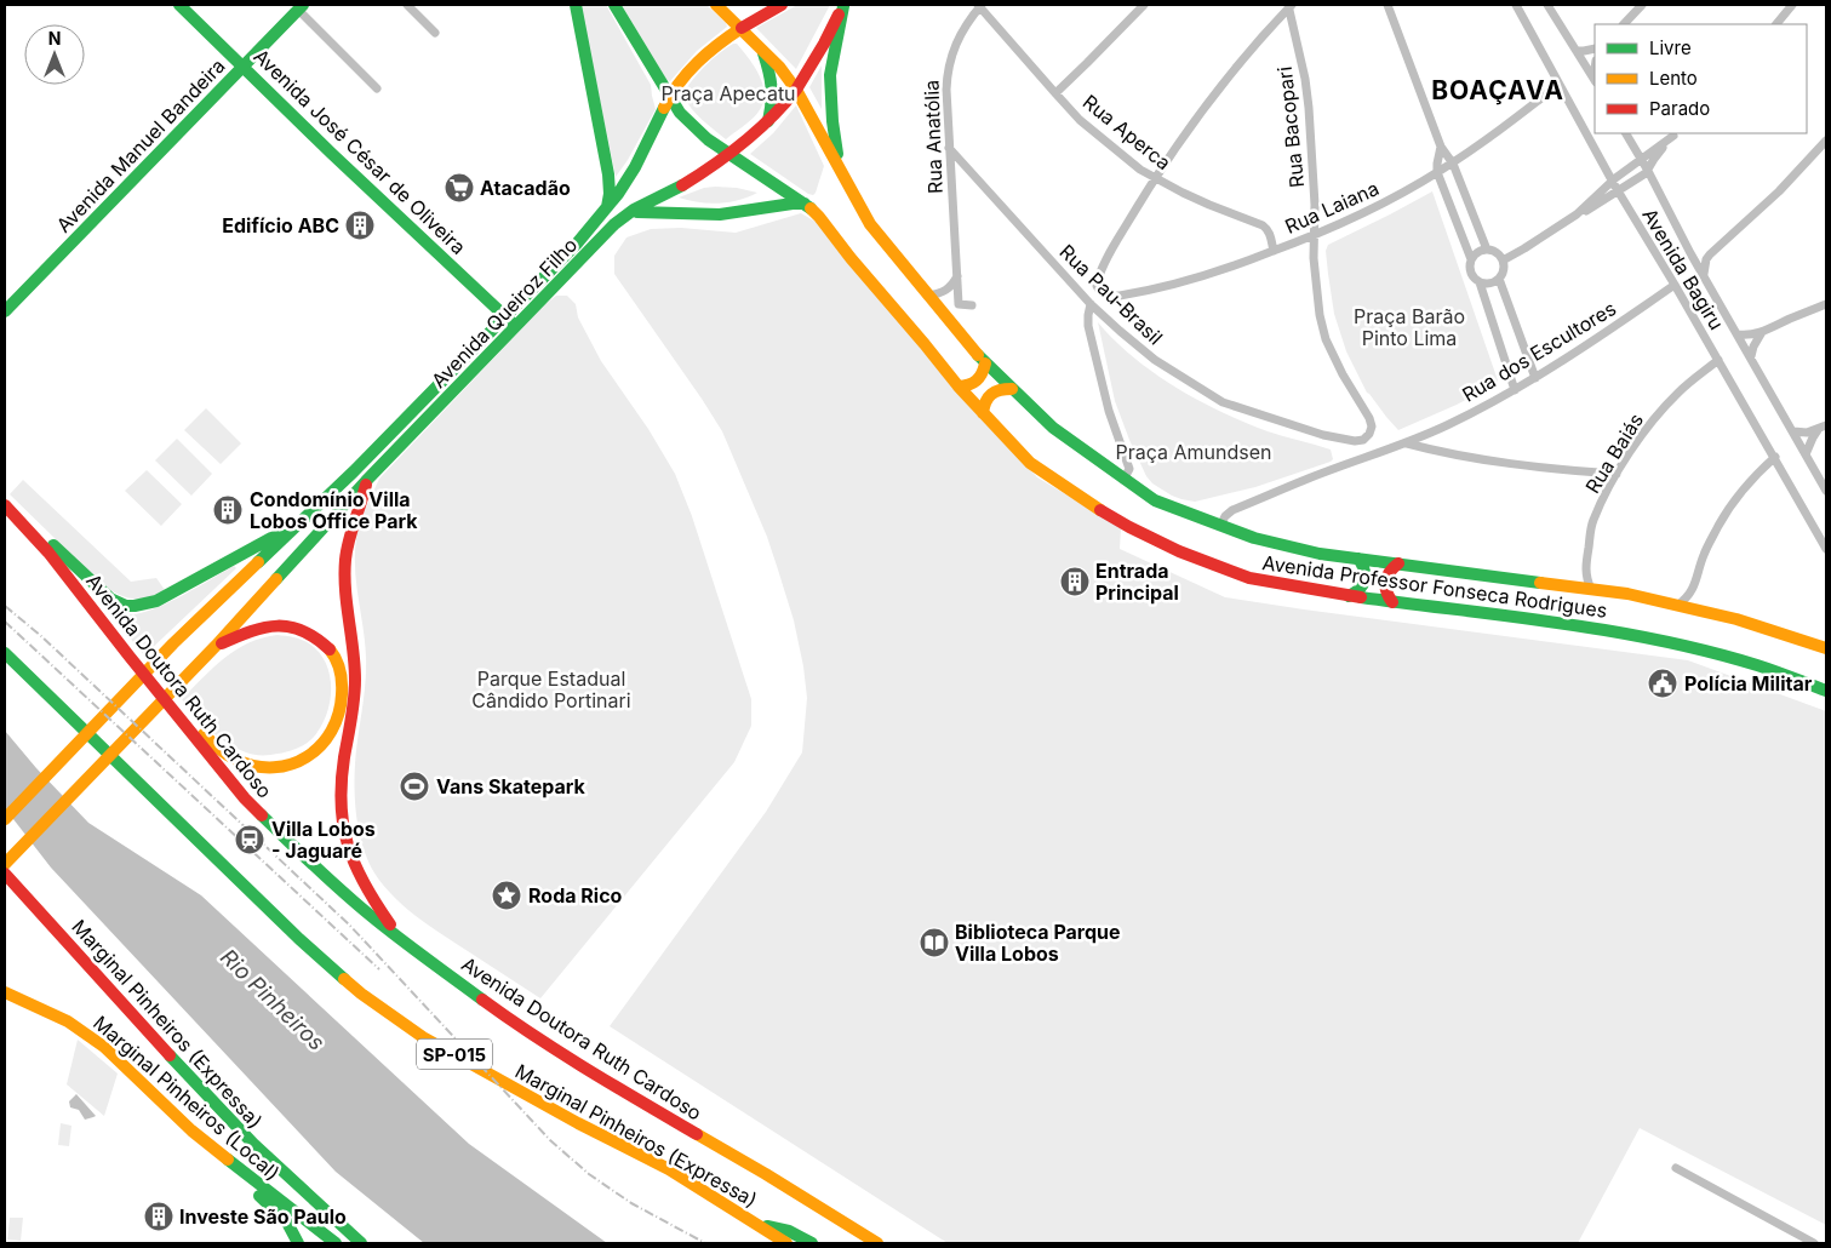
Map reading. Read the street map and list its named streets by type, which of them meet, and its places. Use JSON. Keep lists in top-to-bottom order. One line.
{"streets":{"main road":["Avenida Manuel Bandeira","Avenida José César de Oliveira","Avenida Queiroz Filho","Avenida Professor Fonseca Rodrigues","Avenida Doutora Ruth Cardoso","Marginal Pinheiros (Expressa)","SP-015","Marginal Pinheiros (Local)"],"street":["Rua Bacopari","Rua Aperca","Rua Anatólia","Rua Laiana","Avenida Bagiru","Rua Pau-Brasil","Rua dos Escultores","Rua Baiás"]},"crossings":[["Rua Bacopari","Rua Laiana"],["Rua Bacopari","Rua Pau-Brasil"],["Rua Aperca","Rua Anatólia"],["Rua Aperca","Rua Laiana"],["Rua Anatólia","Rua Pau-Brasil"],["Avenida Manuel Bandeira","Avenida José César de Oliveira"],["Avenida José César de Oliveira","Avenida Queiroz Filho"],["Rua Laiana","Avenida Bagiru"],["Avenida Bagiru","Rua dos Escultores"],["Avenida Bagiru","Rua Baiás"],["Avenida Queiroz Filho","Avenida Professor Fonseca Rodrigues"],["Rua dos Escultores","Avenida Professor Fonseca Rodrigues"],["Rua Baiás","Avenida Professor Fonseca Rodrigues"]],"districts":["BOAÇAVA"],"water":["Rio Pinheiros"],"parks":["Praça Apecatu","Praça Barão Pinto Lima","Praça Amundsen","Parque Estadual Cândido Portinari"],"places":{"supermarket":["Atacadão"],"building":["Edifício ABC","Condomínio Villa Lobos Office Park","Entrada Principal","Investe São Paulo"],"public building":["Polícia Militar"],"sports":["Vans Skatepark"],"station":["Villa Lobos - Jaguaré"],"place":["Roda Rico"],"library":["Biblioteca Parque Villa Lobos"]},"legend":["Livre","Lento","Parado"],"north":"top"}
